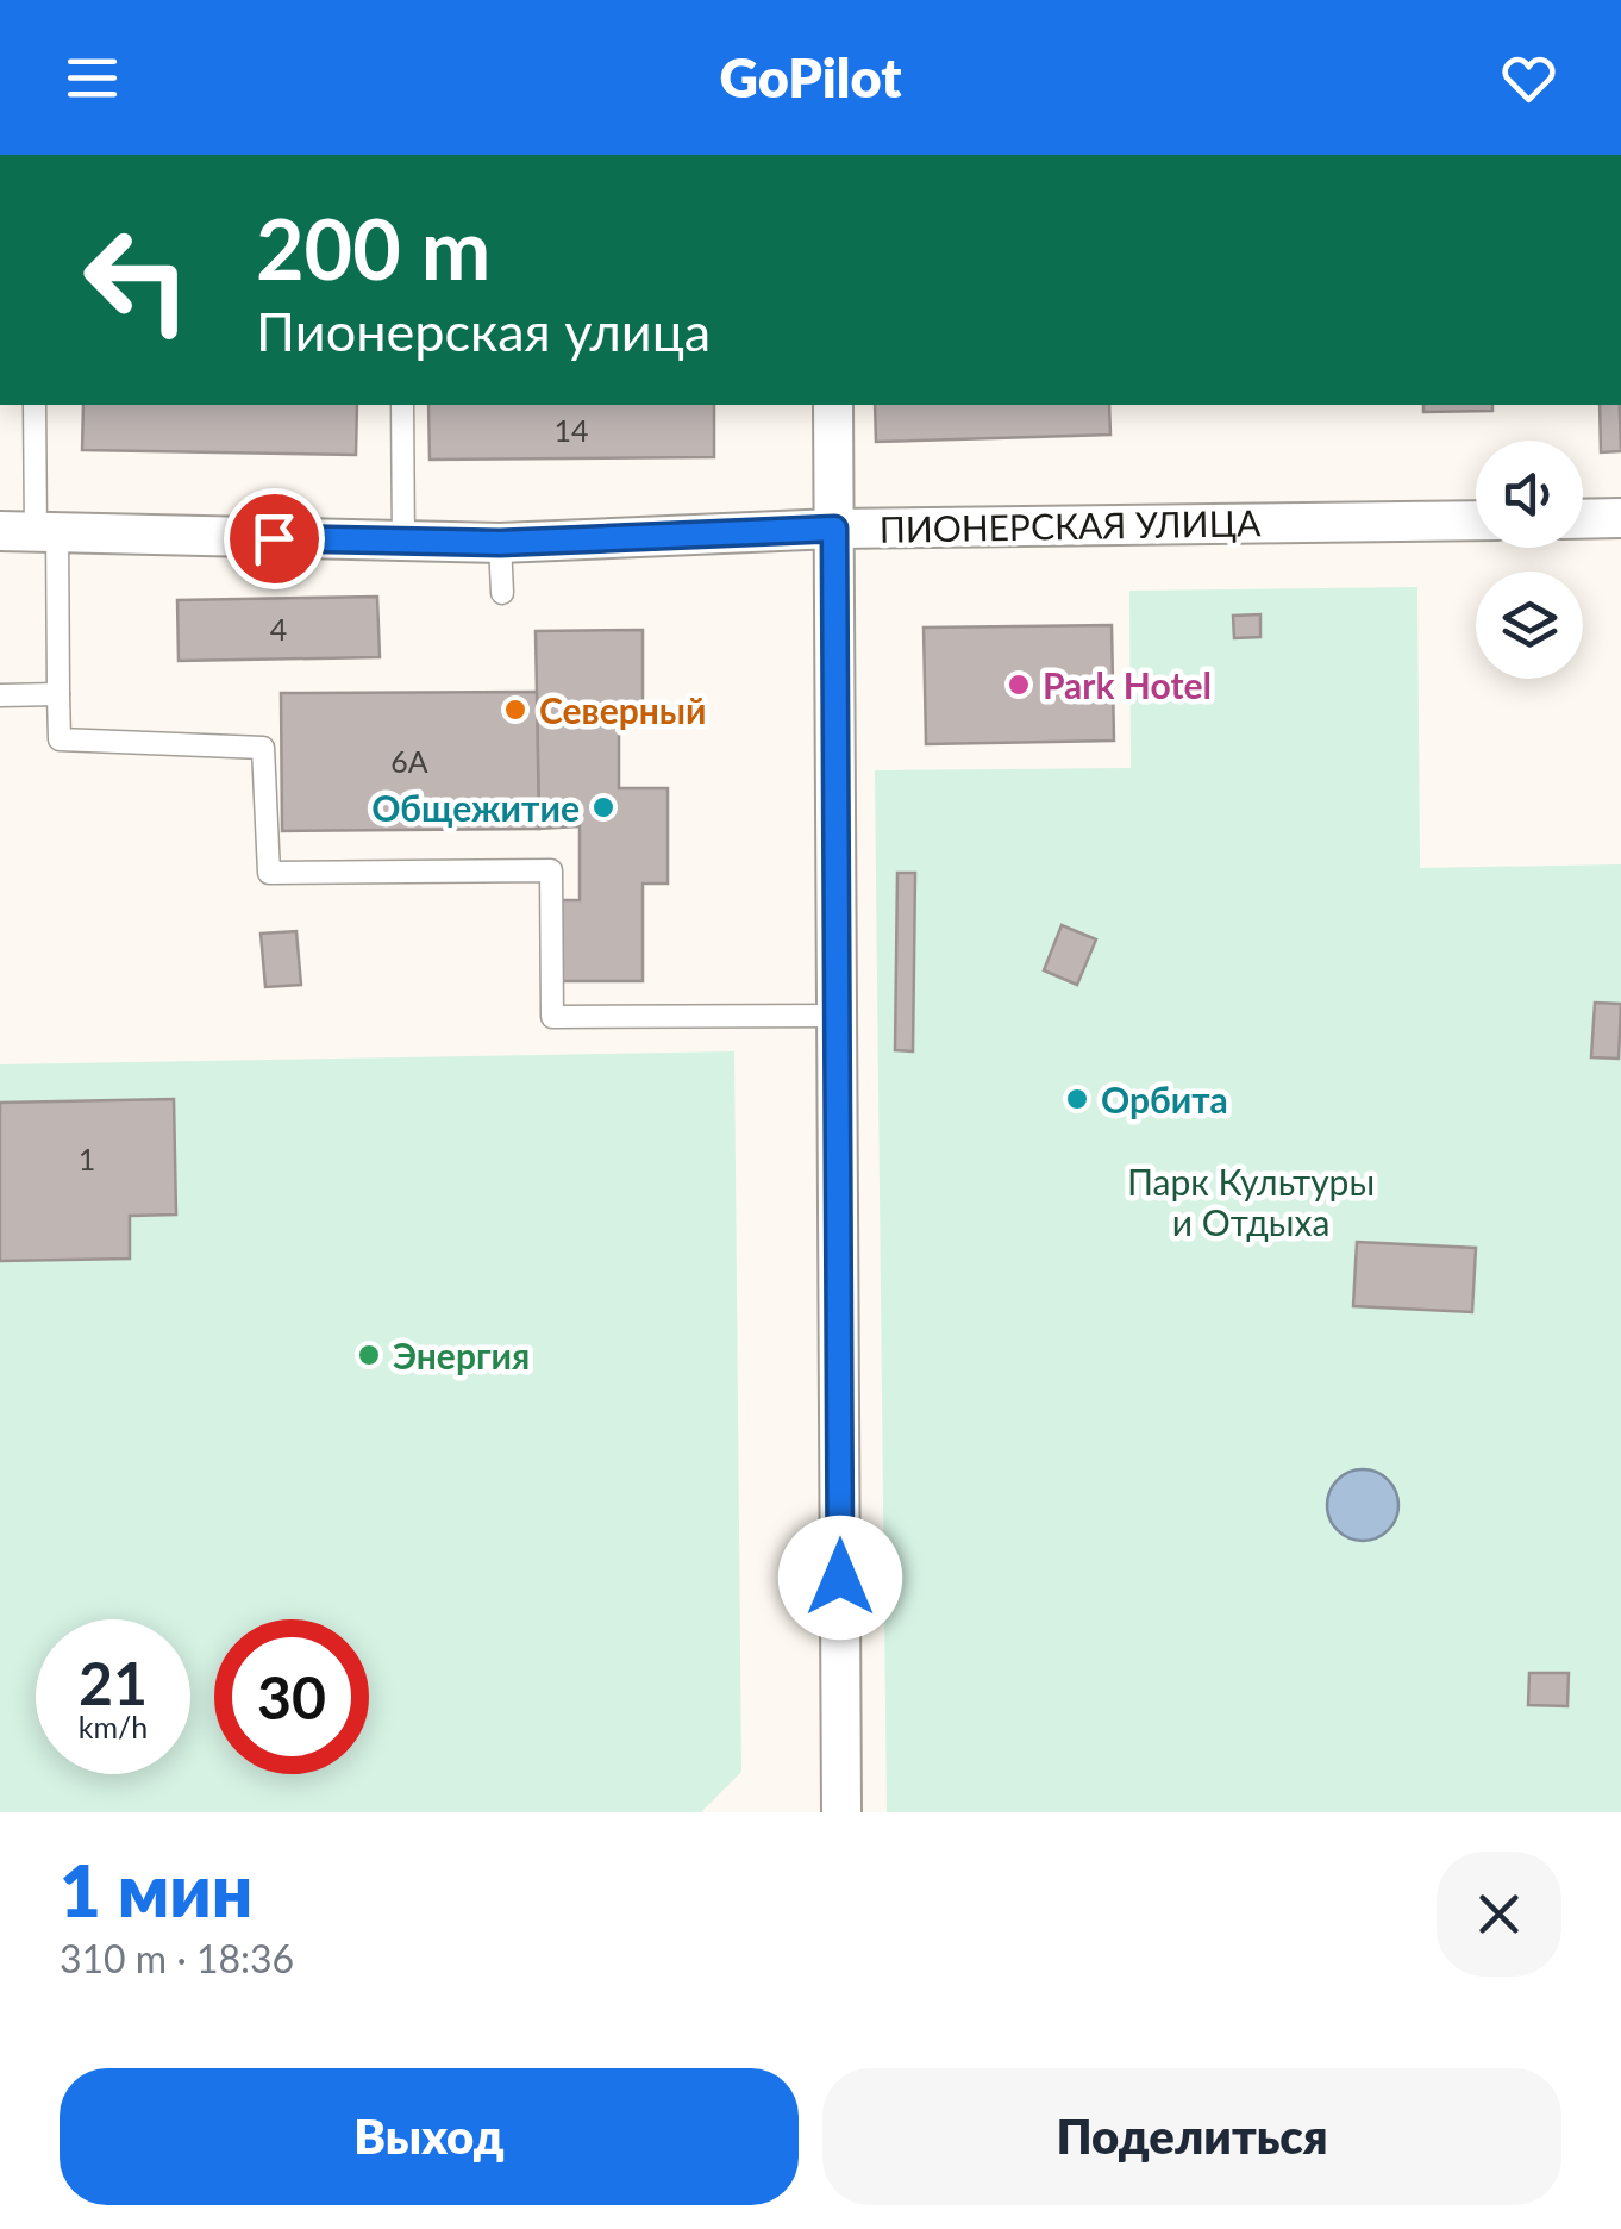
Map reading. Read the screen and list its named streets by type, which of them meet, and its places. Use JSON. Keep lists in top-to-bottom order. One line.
{"streets":{"street":["ПИОНЕРСКАЯ УЛИЦА"]},"parks":["Парк Культуры и Отдыха"],"places":["Park Hotel","Северный","Общежитие","Орбита","Энергия"],"house_numbers":["14","4","6А","1"],"page":{"header":"GoPilot","turn":["200 m","Пионерская улица"],"speed":"21 km/h","limit":"30","heading":["1 мин","310 m · 18:36"],"buttons":["Выход","Поделиться"]}}
